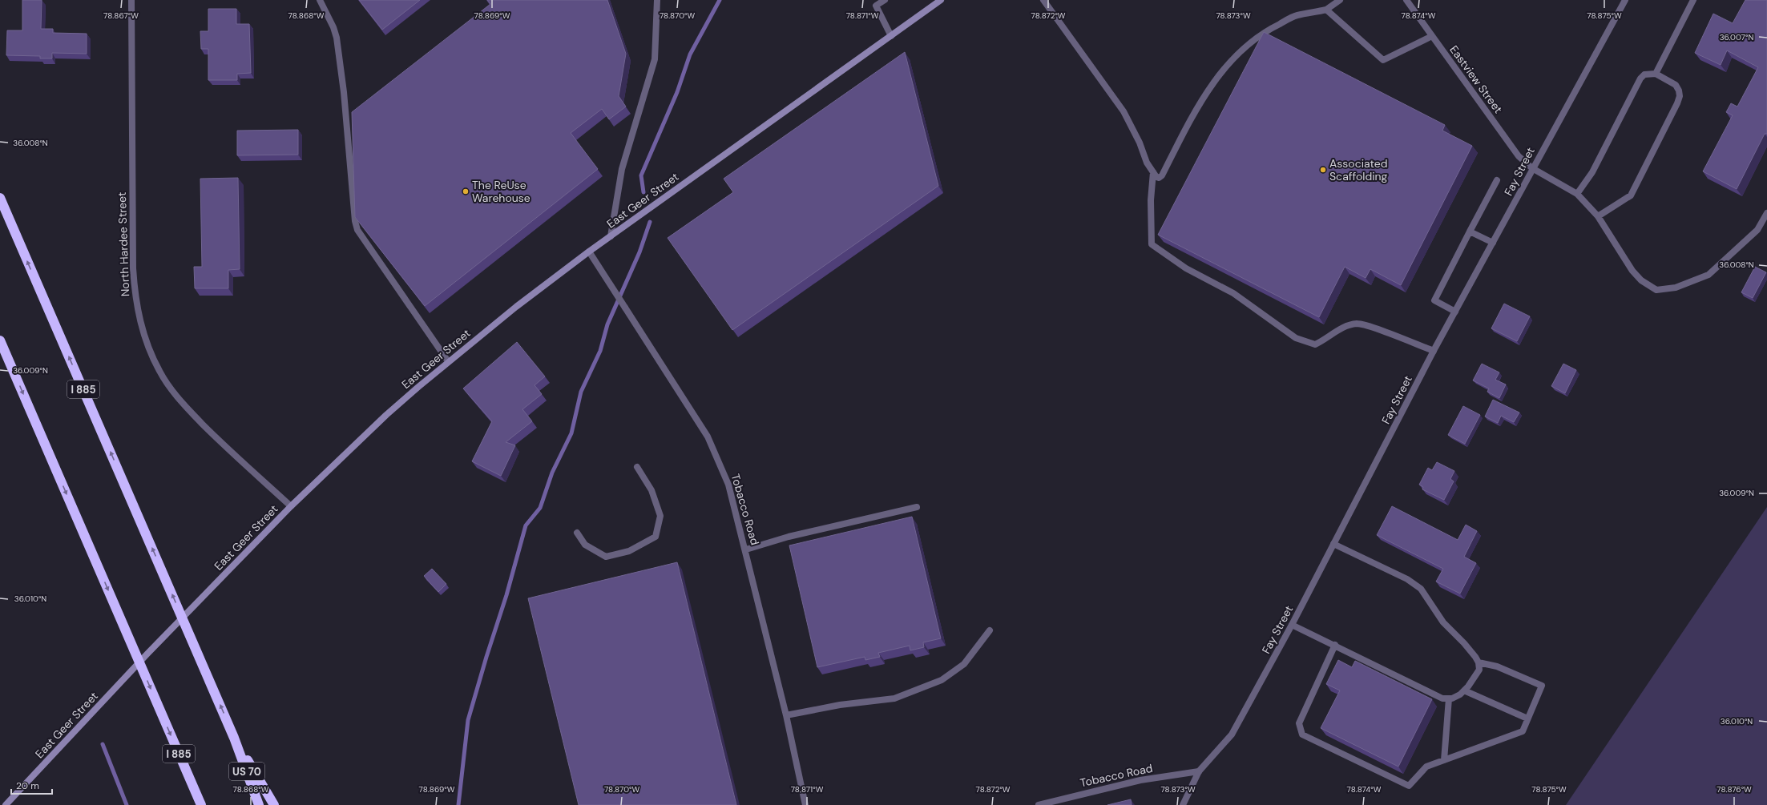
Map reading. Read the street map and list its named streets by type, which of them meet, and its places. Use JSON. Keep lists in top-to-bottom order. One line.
{"streets":{"highway":["I 885","US 70"],"main road":["East Geer Street"],"street":["Eastview Street","Fay Street","North Hardee Street","Tobacco Road"]},"crossings":[["Eastview Street","Fay Street"],["Fay Street","Tobacco Road"],["East Geer Street","North Hardee Street"],["East Geer Street","Tobacco Road"],["I 885","US 70"]],"places":["Associated Scaffolding","The ReUse Warehouse"],"scale_bar":"20 m","coordinates":["78.867°W","78.868°W","78.869°W","78.870°W","78.871°W","78.872°W","78.873°W","78.874°W","78.875°W","36.007°N","36.008°N","36.009°N","36.010°N","78.876°W"]}
